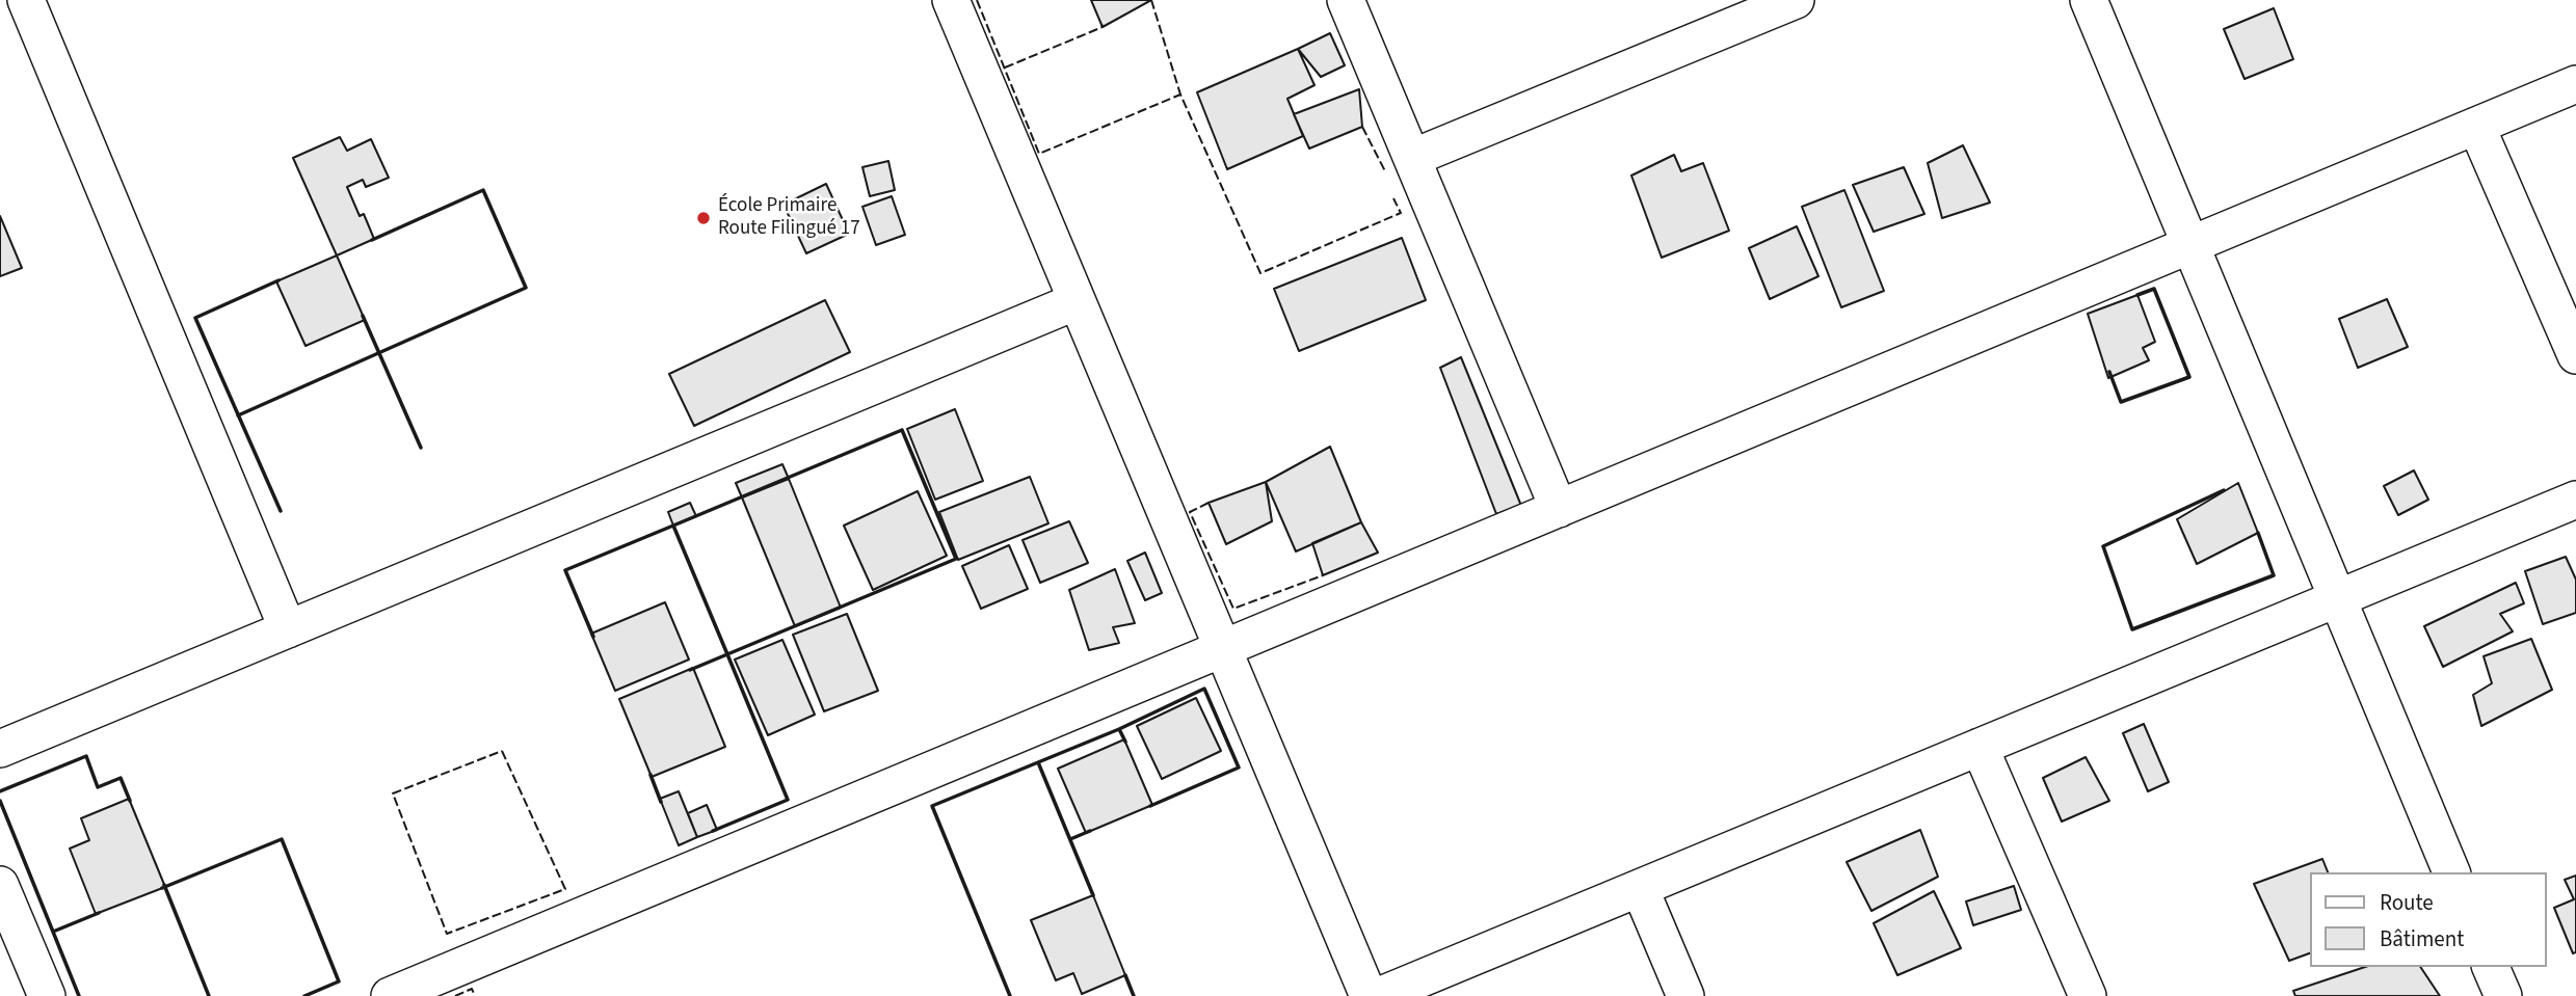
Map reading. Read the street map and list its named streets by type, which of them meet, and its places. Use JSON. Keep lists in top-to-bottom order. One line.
{"places":["École Primaire Route Filingué 17"],"legend":["Route","Bâtiment"]}
